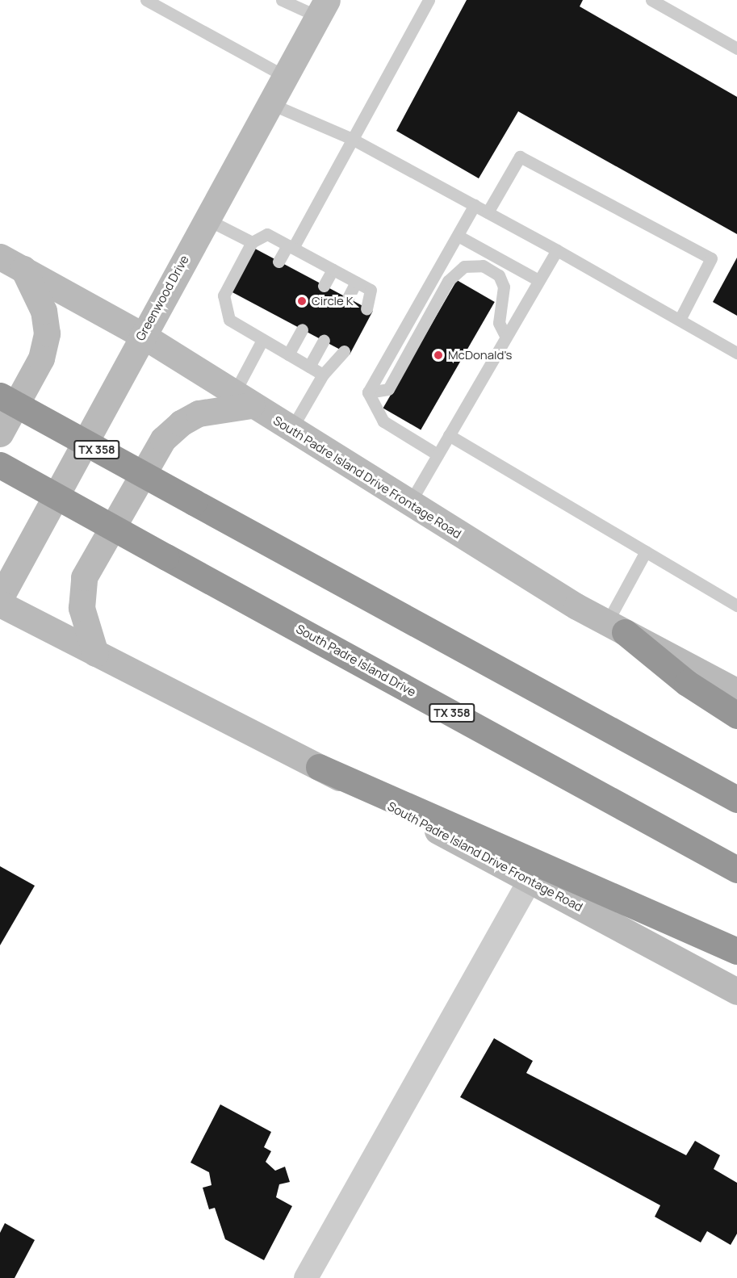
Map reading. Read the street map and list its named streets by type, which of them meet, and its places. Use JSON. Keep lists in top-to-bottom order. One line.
{"streets":{"highway":["TX 358","South Padre Island Drive"],"main road":["Greenwood Drive","South Padre Island Drive Frontage Road"]},"crossings":[["Greenwood Drive","South Padre Island Drive Frontage Road"]],"places":["Circle K","McDonald's"]}
